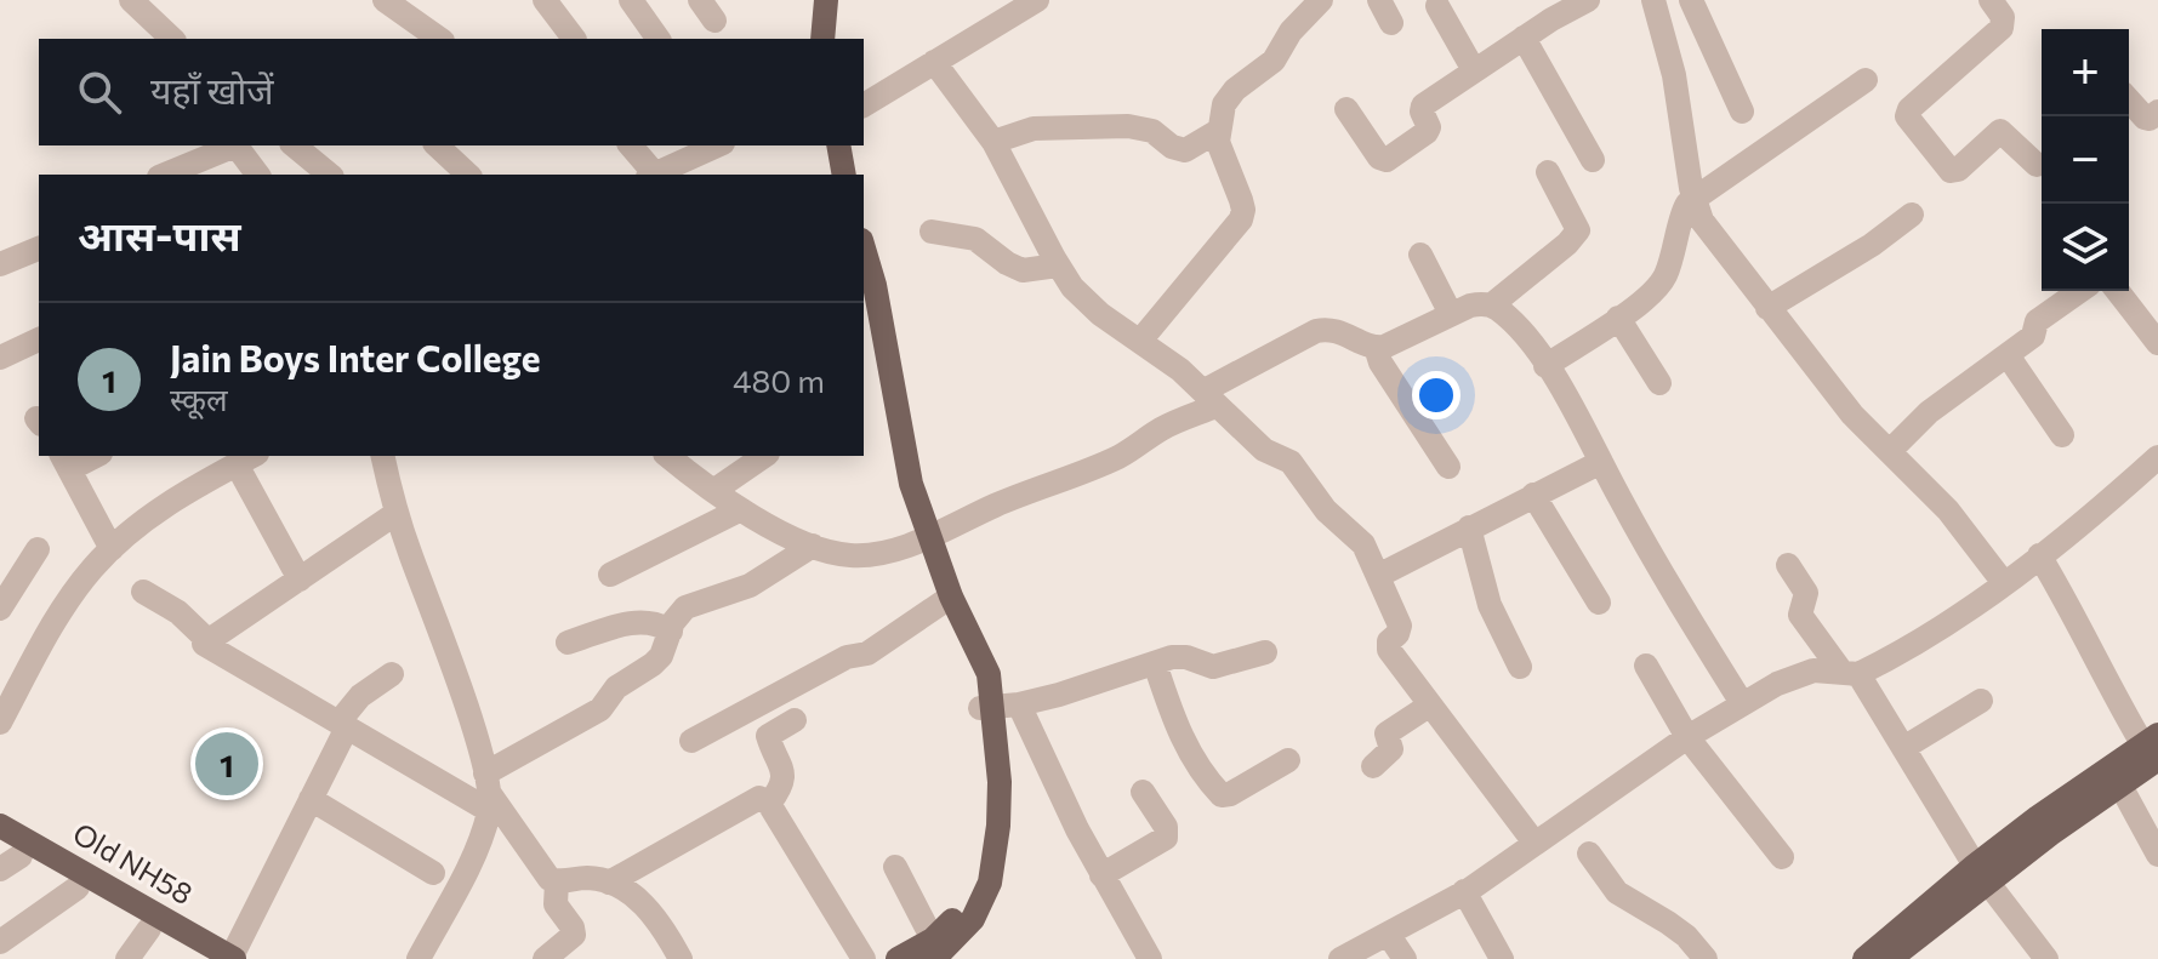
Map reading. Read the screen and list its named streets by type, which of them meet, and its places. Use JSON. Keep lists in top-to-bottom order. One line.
{"streets":{"main road":["Old NH58"]},"page":{"map_buttons":["+","−"],"search":"यहाँ खोजें","heading":"आस-पास","list":[{"mark":"1","name":"Jain Boys Inter College","note":"स्कूल","value":"480 m"}],"pins":"1"}}
